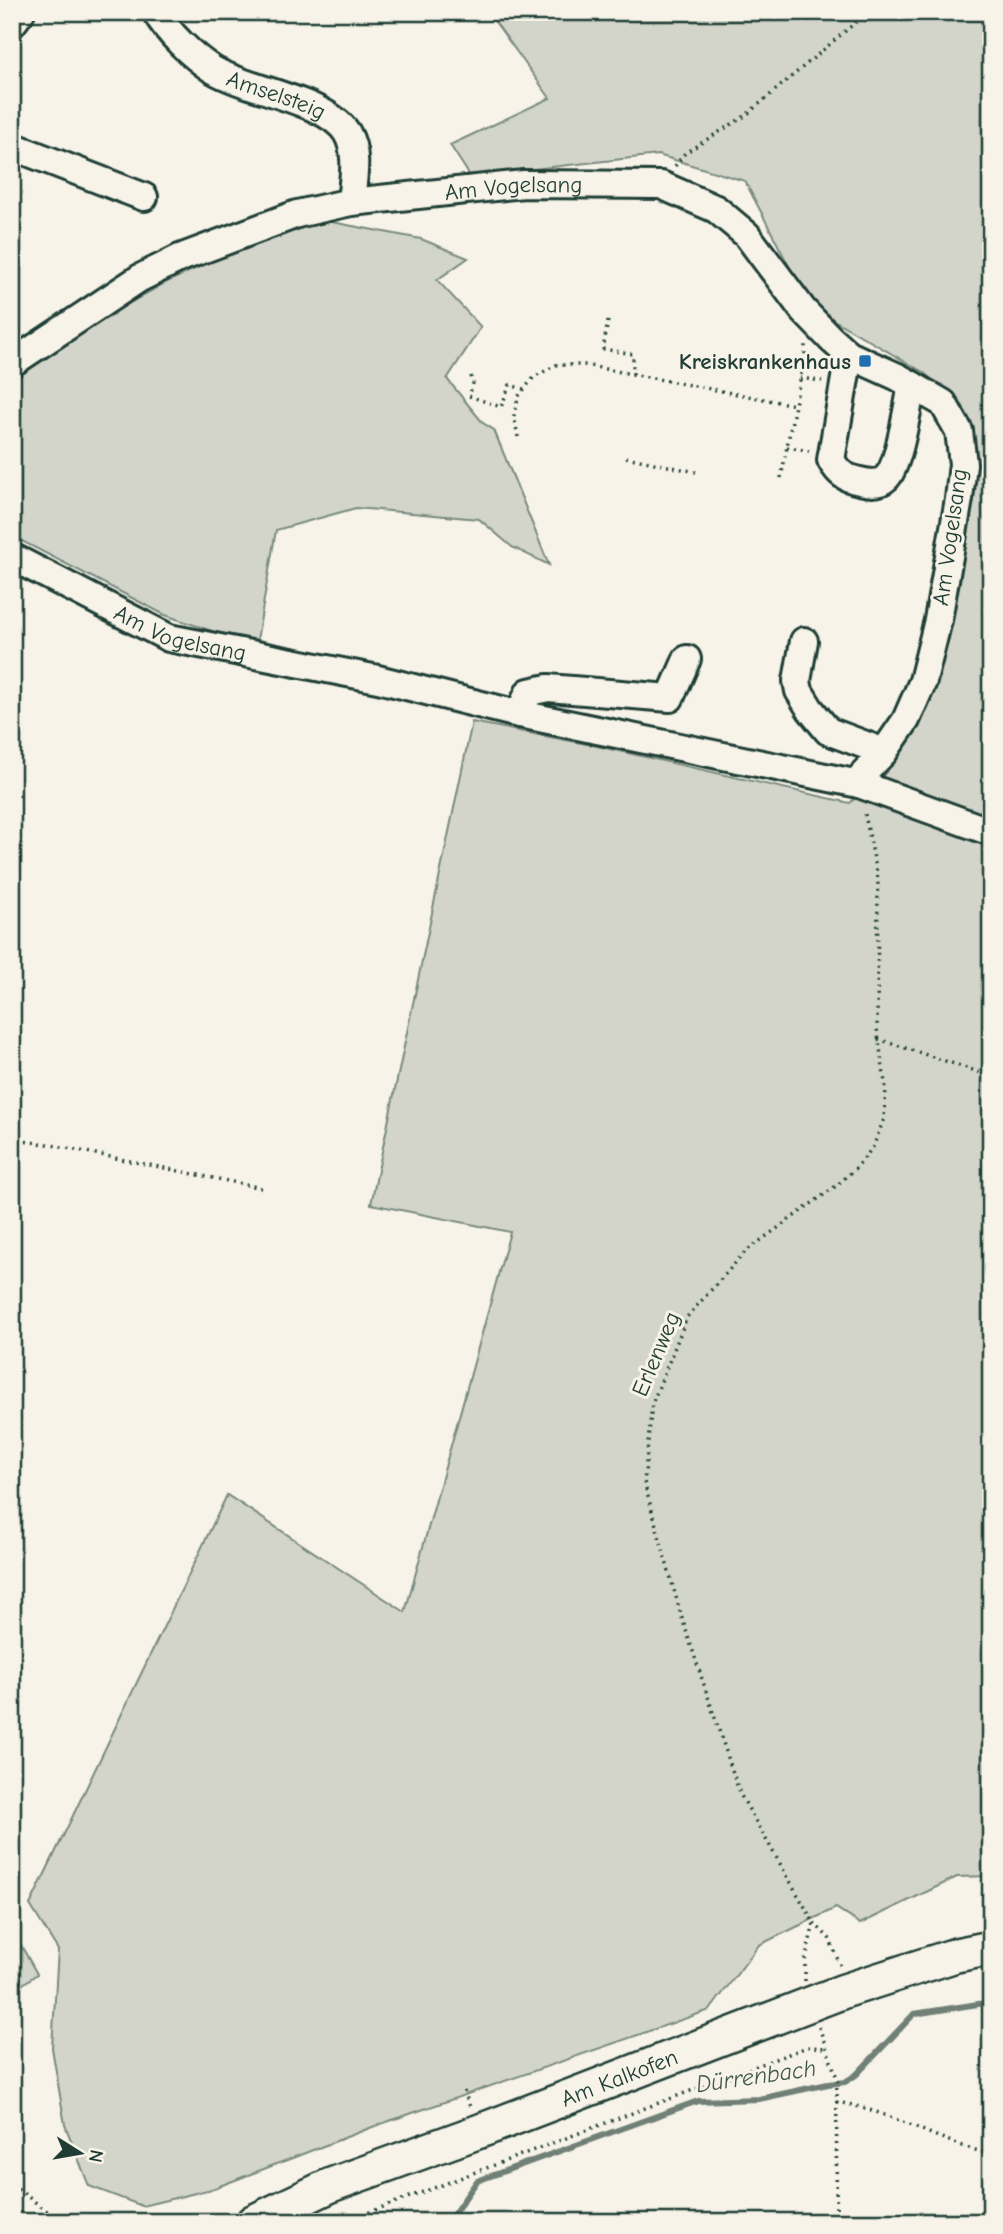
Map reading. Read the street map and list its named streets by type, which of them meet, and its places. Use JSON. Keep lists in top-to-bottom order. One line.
{"streets":{"main road":["Am Kalkofen"],"street":["Amselsteig","Am Vogelsang"],"path":["Erlenweg"]},"crossings":[["Amselsteig","Am Vogelsang"],["Am Vogelsang","Erlenweg"],["Erlenweg","Am Kalkofen"]],"water":["Dürrenbach"],"places":{"transit":["Kreiskrankenhaus"]},"north":"right"}
